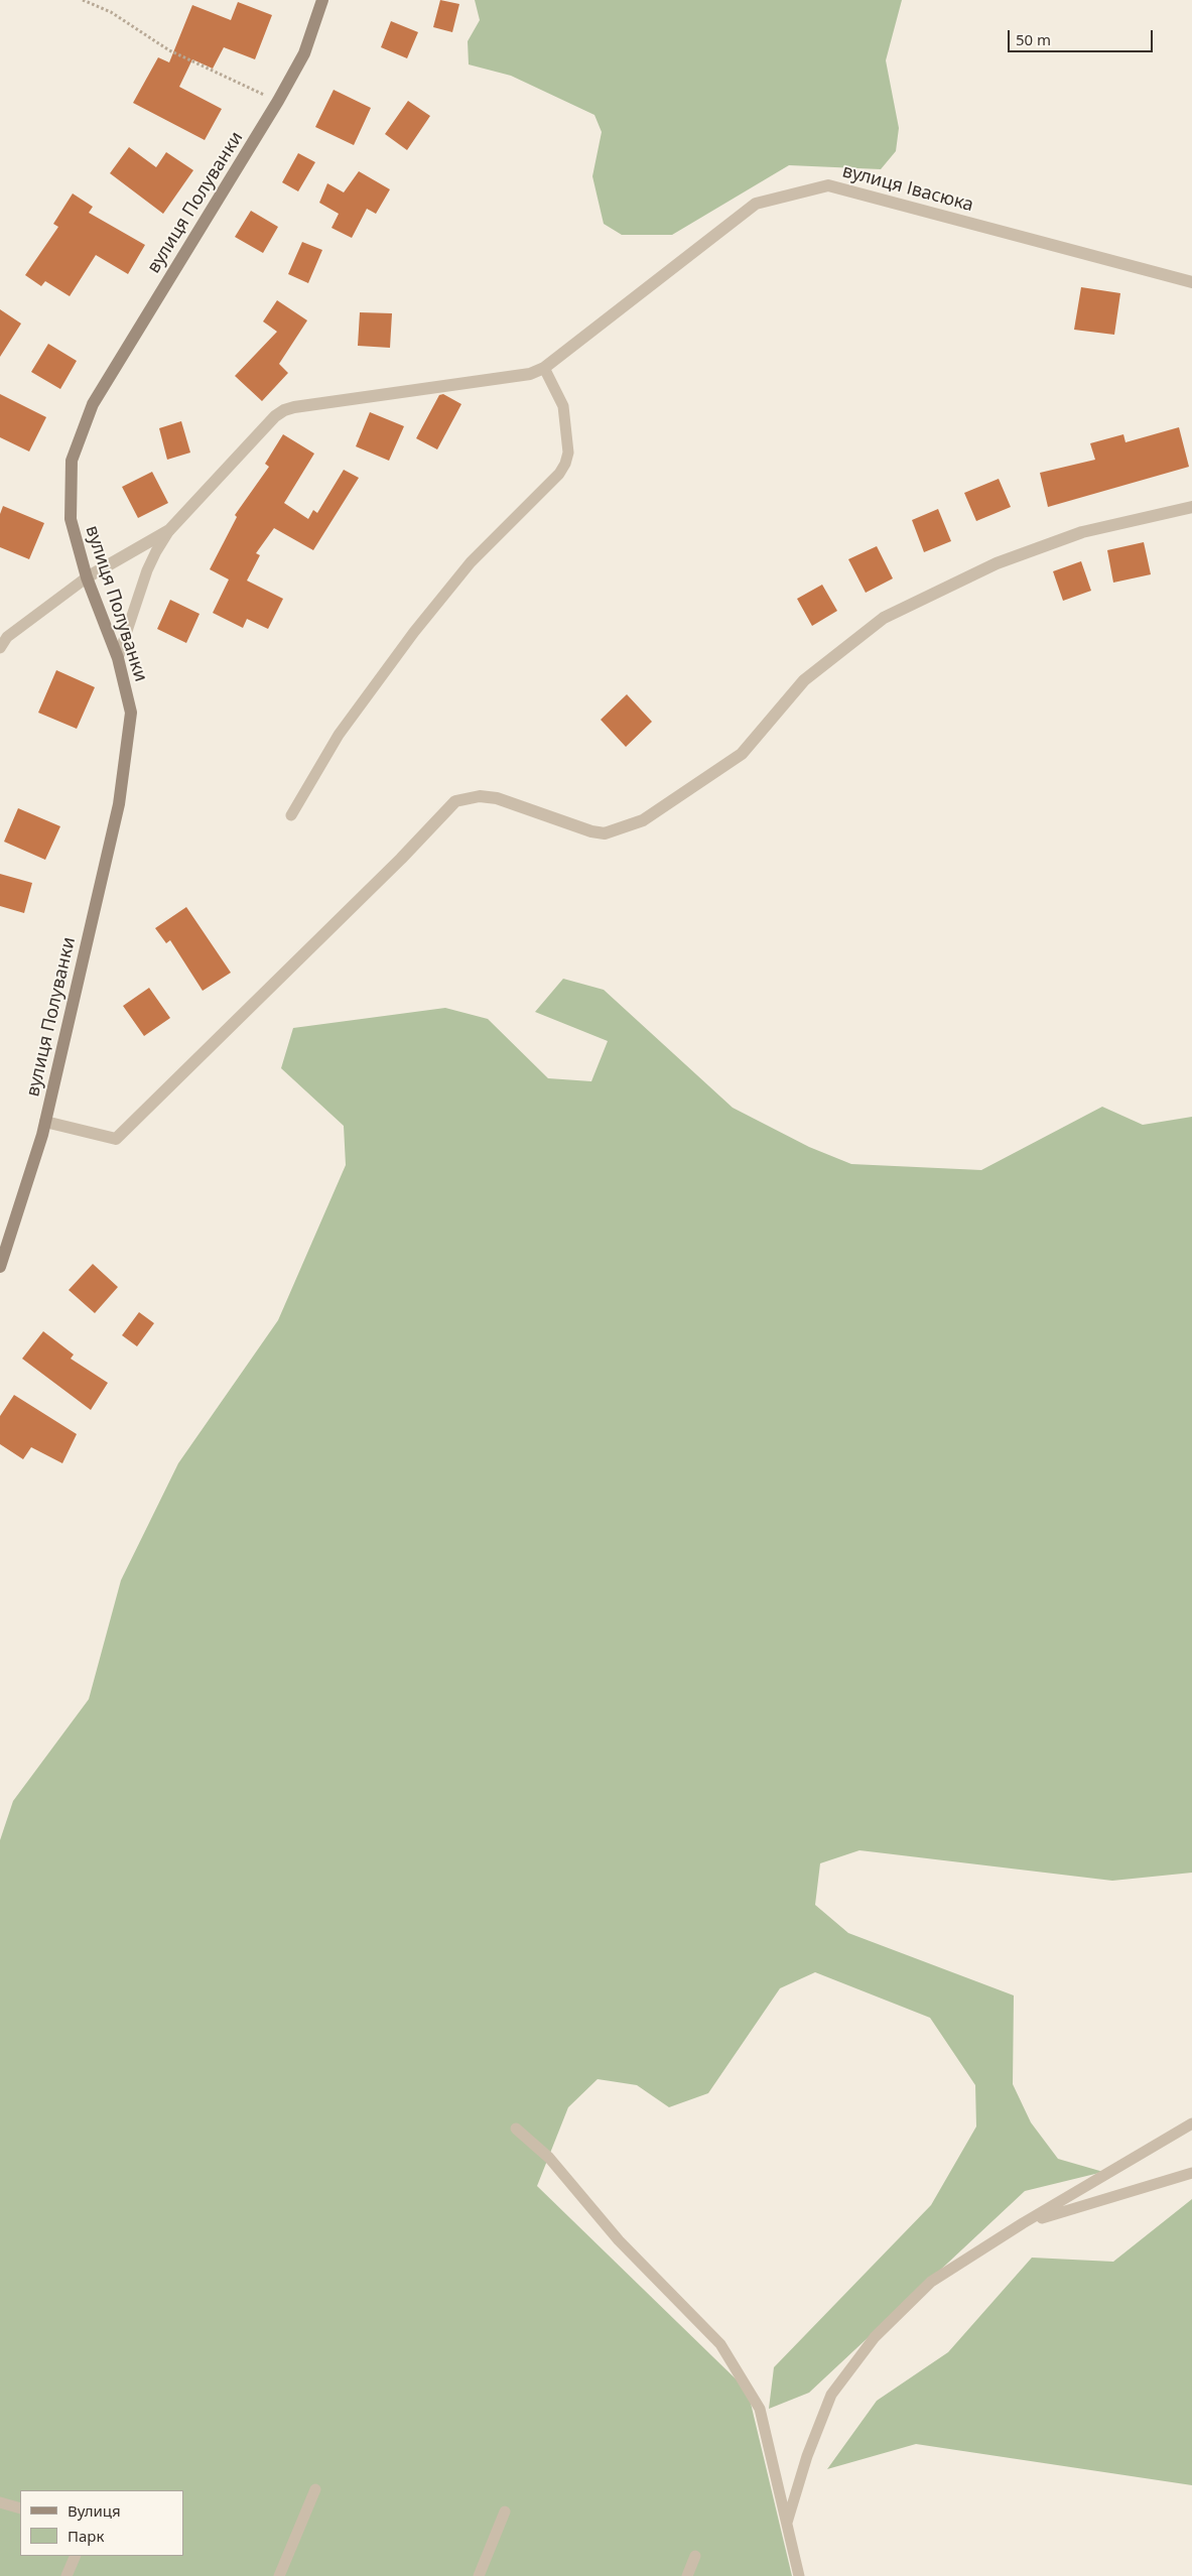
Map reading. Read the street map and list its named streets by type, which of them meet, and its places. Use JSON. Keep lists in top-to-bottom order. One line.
{"streets":{"street":["вулиця Івасюка","вулиця Полуванки"]},"crossings":[["вулиця Івасюка","вулиця Полуванки"]],"legend":["Вулиця","Парк"],"scale_bar":"50 m"}
